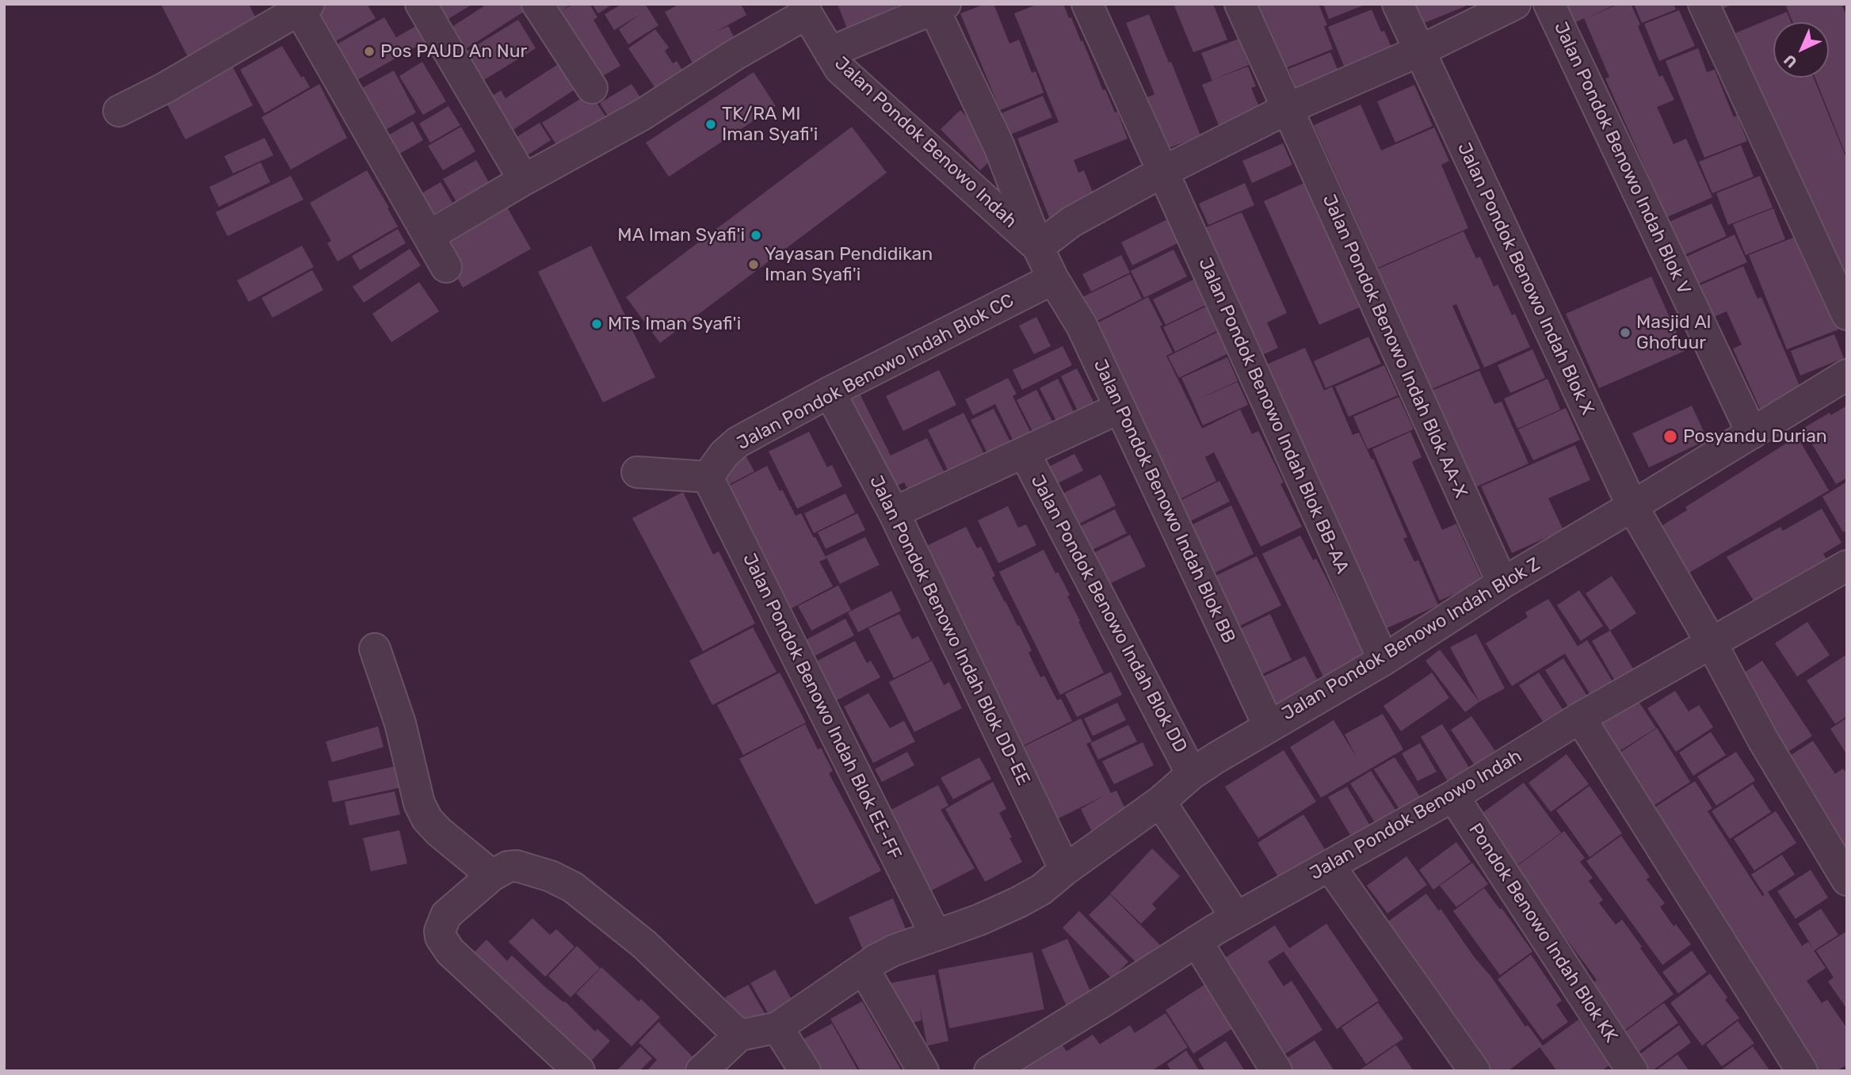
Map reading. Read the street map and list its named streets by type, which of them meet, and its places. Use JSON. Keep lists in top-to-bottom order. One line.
{"streets":{"street":["Jalan Pondok Benowo Indah","Jalan Pondok Benowo Indah Blok V","Jalan Pondok Benowo Indah Blok X","Jalan Pondok Benowo Indah Blok AA-X","Jalan Pondok Benowo Indah Blok CC","Jalan Pondok Benowo Indah Blok BB-AA","Jalan Pondok Benowo Indah Blok BB","Jalan Pondok Benowo Indah Blok DD","Jalan Pondok Benowo Indah Blok DD-EE","Jalan Pondok Benowo Indah Blok Z","Jalan Pondok Benowo Indah Blok EE-FF","Pondok Benowo Indah Blok KK"]},"crossings":[["Jalan Pondok Benowo Indah","Jalan Pondok Benowo Indah Blok X"],["Jalan Pondok Benowo Indah","Jalan Pondok Benowo Indah Blok BB"],["Jalan Pondok Benowo Indah","Pondok Benowo Indah Blok KK"],["Jalan Pondok Benowo Indah Blok V","Jalan Pondok Benowo Indah Blok Z"],["Jalan Pondok Benowo Indah Blok X","Jalan Pondok Benowo Indah Blok Z"],["Jalan Pondok Benowo Indah Blok AA-X","Jalan Pondok Benowo Indah Blok Z"],["Jalan Pondok Benowo Indah Blok CC","Jalan Pondok Benowo Indah Blok BB"],["Jalan Pondok Benowo Indah Blok CC","Jalan Pondok Benowo Indah Blok DD-EE"],["Jalan Pondok Benowo Indah Blok CC","Jalan Pondok Benowo Indah Blok EE-FF"],["Jalan Pondok Benowo Indah Blok BB-AA","Jalan Pondok Benowo Indah Blok Z"],["Jalan Pondok Benowo Indah Blok BB","Jalan Pondok Benowo Indah Blok Z"],["Jalan Pondok Benowo Indah Blok DD","Jalan Pondok Benowo Indah Blok Z"],["Jalan Pondok Benowo Indah Blok DD-EE","Jalan Pondok Benowo Indah Blok Z"],["Jalan Pondok Benowo Indah Blok Z","Jalan Pondok Benowo Indah Blok EE-FF"]],"places":["Pos PAUD An Nur","TK/RA MI Iman Syafi'i","MA Iman Syafi'i","Yayasan Pendidikan Iman Syafi'i","MTs Iman Syafi'i","Masjid Al Ghofuur","Posyandu Durian"],"north":"bottom left"}
